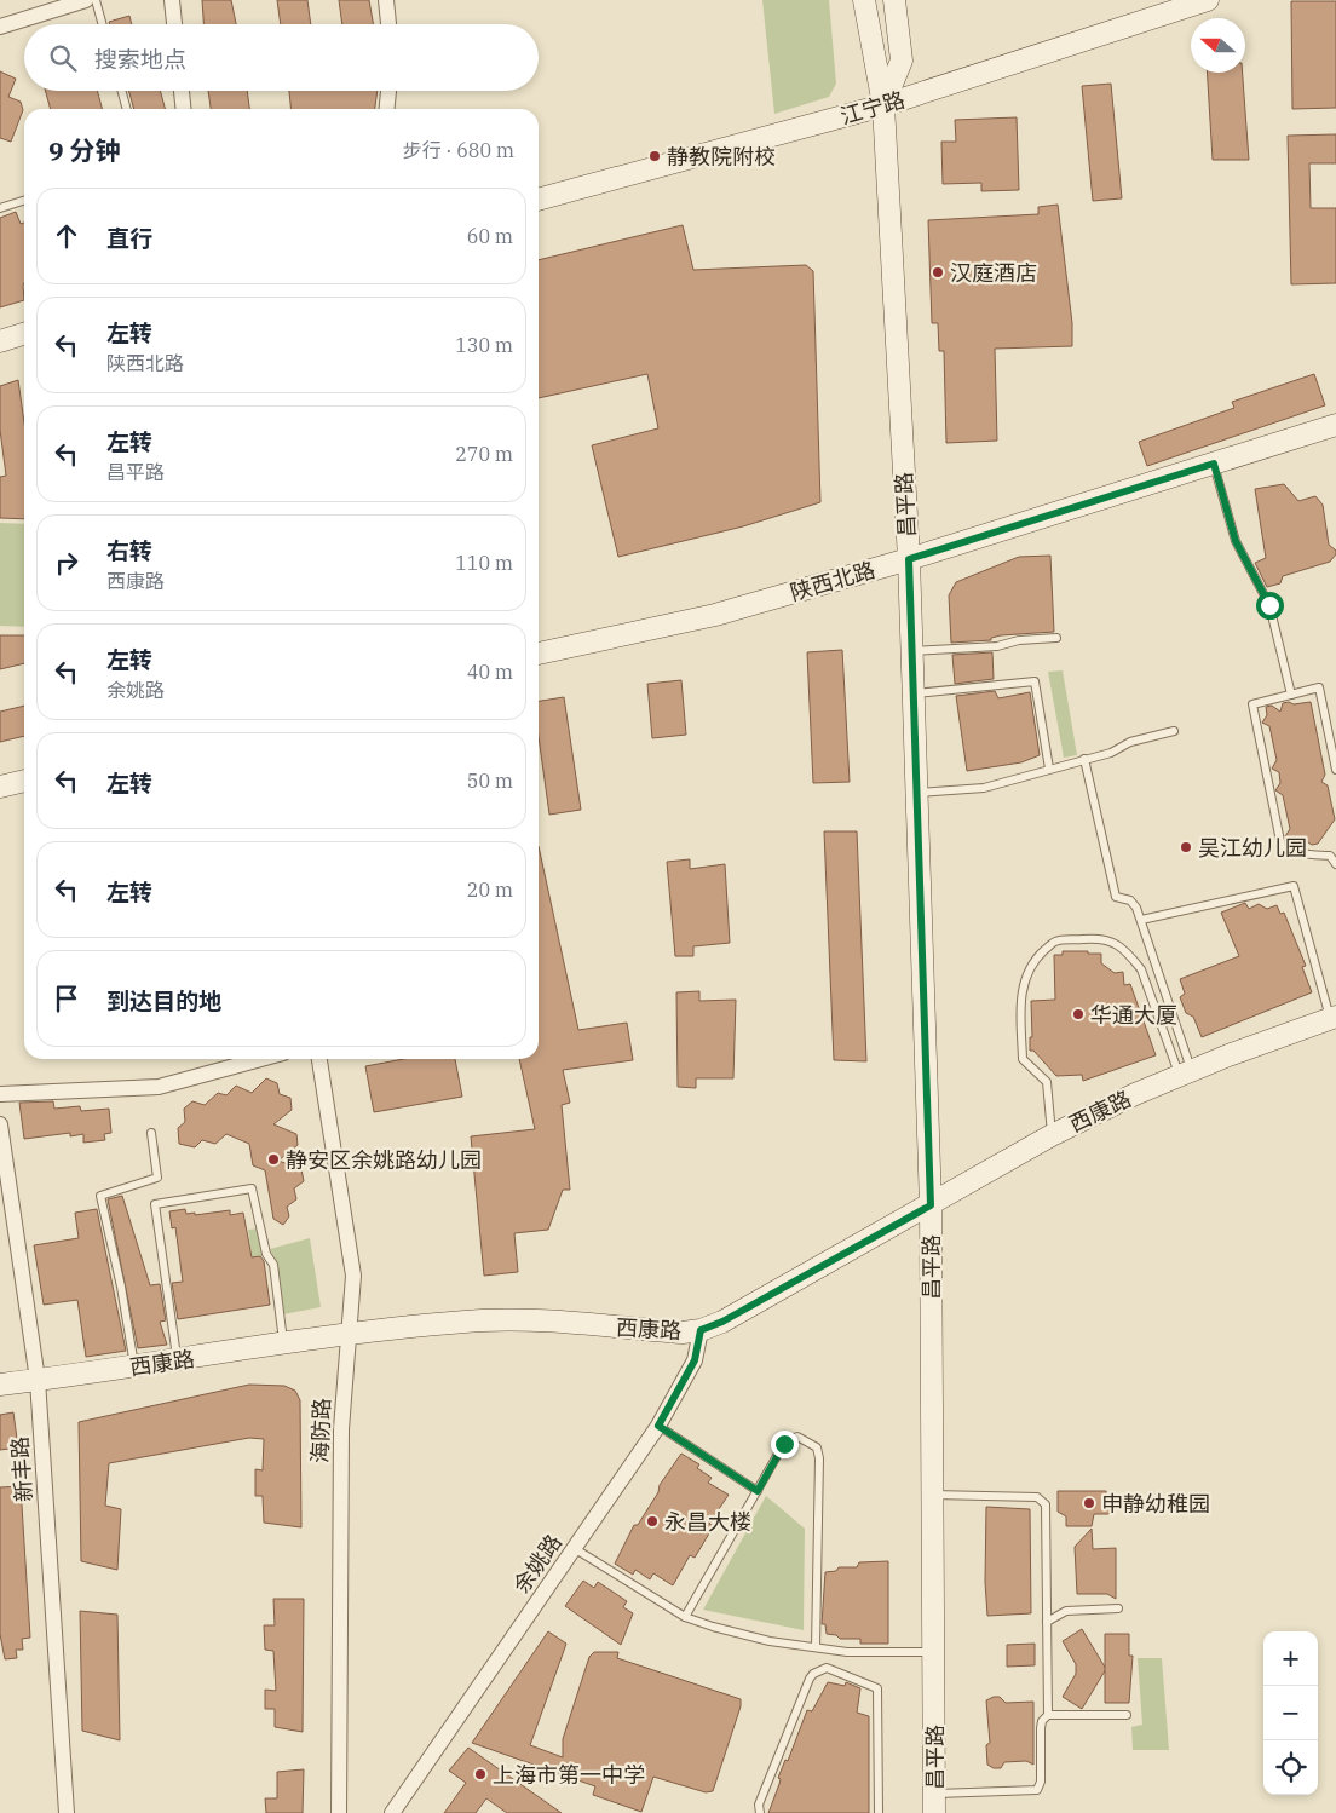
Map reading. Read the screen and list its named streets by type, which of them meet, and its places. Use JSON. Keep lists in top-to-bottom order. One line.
{"streets":{"street":["江宁路","昌平路","陕西北路","西康路","海防路","新丰路","余姚路"]},"crossings":[["江宁路","昌平路"],["昌平路","陕西北路"],["昌平路","西康路"],["西康路","海防路"],["西康路","新丰路"],["西康路","余姚路"]],"places":["静教院附校","汉庭酒店","吴江幼儿园","华通大厦","静安区余姚路幼儿园","申静幼稚园","永昌大楼","上海市第一中学"],"north":"left","page":{"search":"搜索地点","heading":["9 分钟","步行 · 680 m"],"list":[["直行","60 m"],["左转","陕西北路","130 m"],["左转","昌平路","270 m"],["右转","西康路","110 m"],["左转","余姚路","40 m"],["左转","50 m"],["左转","20 m"],"到达目的地"],"map_buttons":["+","−"]}}
